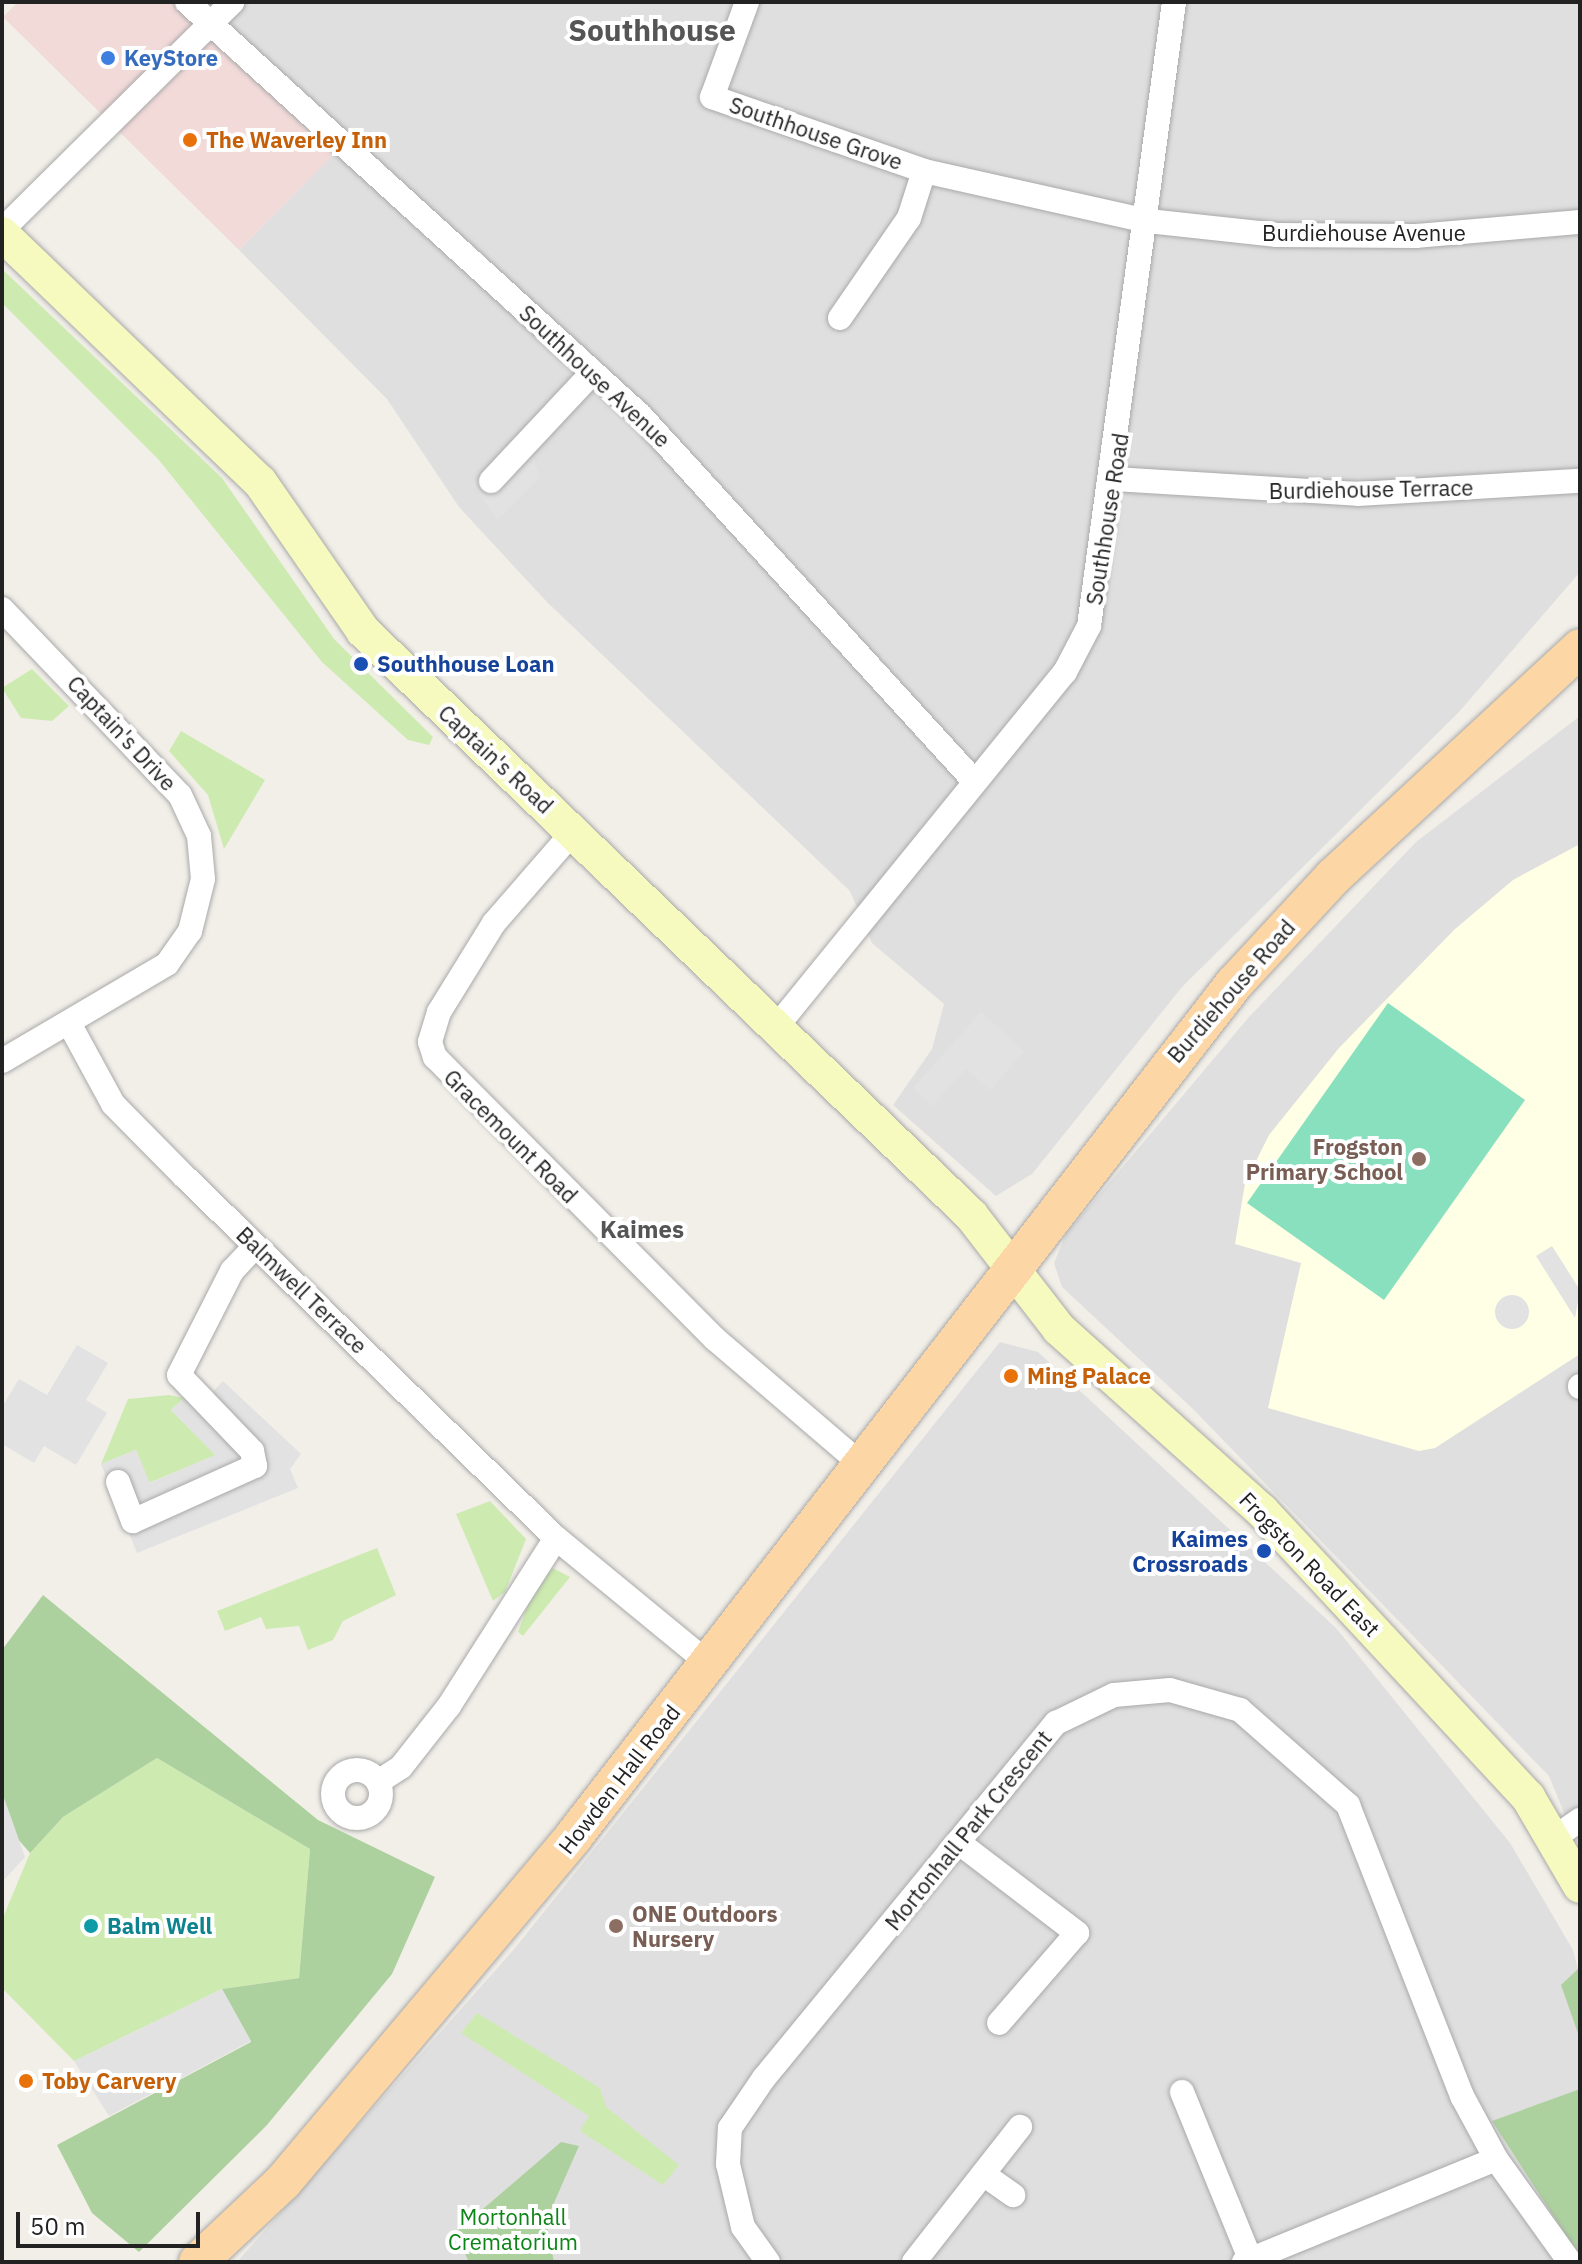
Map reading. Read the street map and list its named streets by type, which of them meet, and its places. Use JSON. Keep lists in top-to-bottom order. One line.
{"streets":{"main road":["Captain's Road","Burdiehouse Road","Frogston Road East","Howden Hall Road"],"street":["Southhouse Grove","Burdiehouse Avenue","Southhouse Avenue","Burdiehouse Terrace","Southhouse Road","Captain's Drive","Gracemount Road","Balmwell Terrace","Mortonhall Park Crescent"]},"crossings":[["Southhouse Grove","Burdiehouse Avenue"],["Southhouse Grove","Southhouse Road"],["Burdiehouse Avenue","Southhouse Road"],["Southhouse Avenue","Southhouse Road"],["Burdiehouse Terrace","Southhouse Road"],["Southhouse Road","Captain's Road"],["Captain's Drive","Balmwell Terrace"],["Captain's Road","Burdiehouse Road"],["Captain's Road","Gracemount Road"],["Captain's Road","Frogston Road East"],["Captain's Road","Howden Hall Road"],["Burdiehouse Road","Frogston Road East"],["Burdiehouse Road","Howden Hall Road"],["Gracemount Road","Howden Hall Road"],["Balmwell Terrace","Howden Hall Road"],["Frogston Road East","Howden Hall Road"]],"districts":["Southhouse","Kaimes"],"parks":["Mortonhall Crematorium"],"places":["KeyStore","The Waverley Inn","Southhouse Loan","Frogston Primary School","Ming Palace","Kaimes Crossroads","Balm Well","ONE Outdoors Nursery","Toby Carvery"],"scale_bar":"50 m"}
